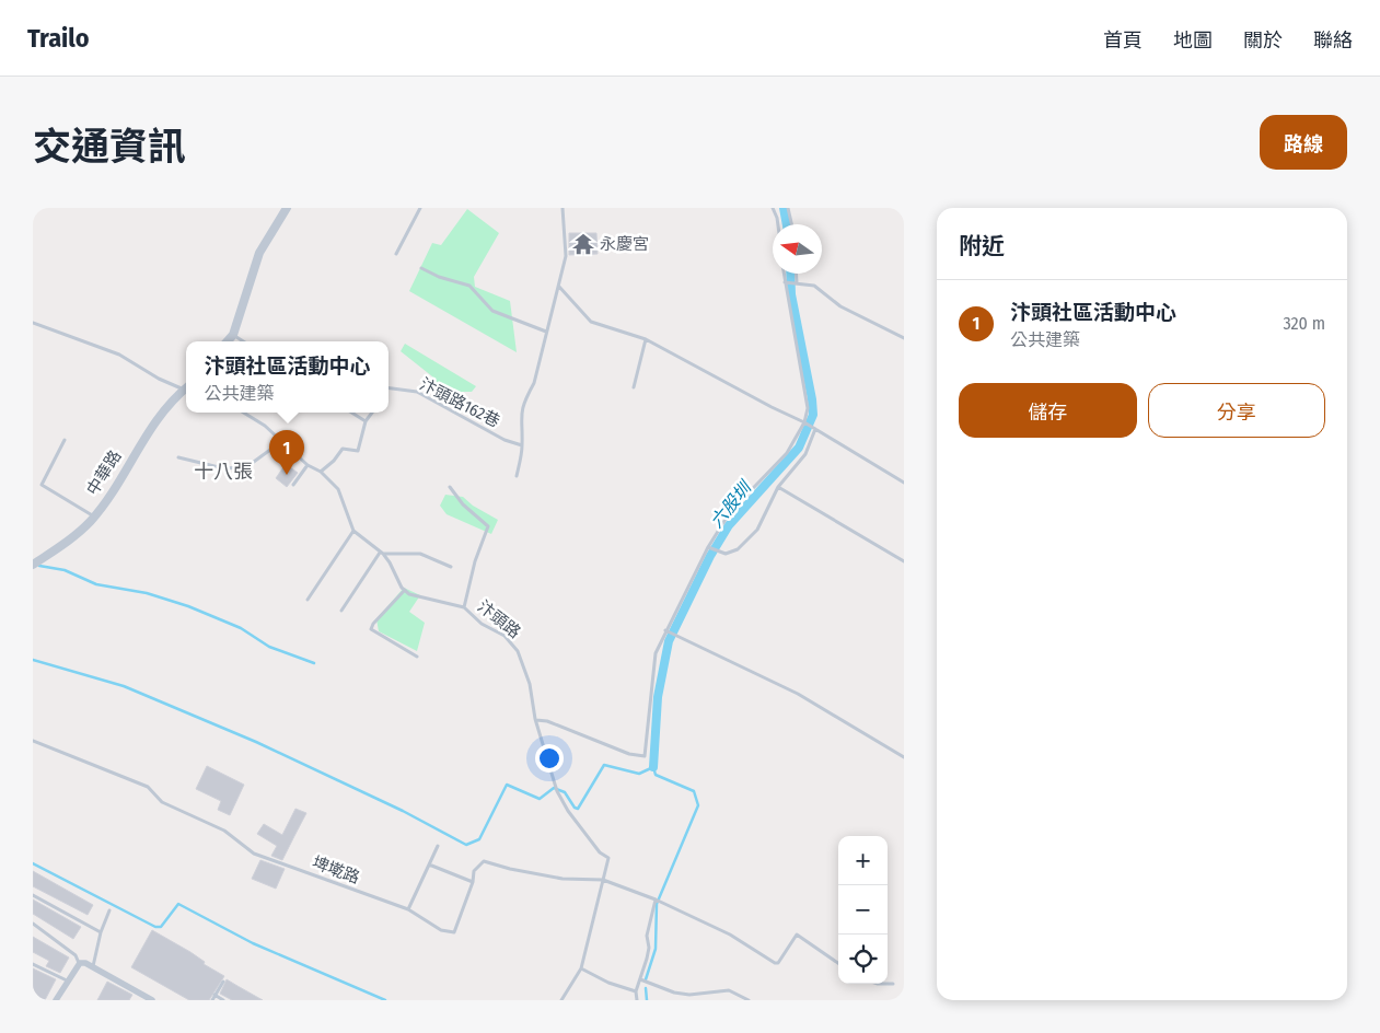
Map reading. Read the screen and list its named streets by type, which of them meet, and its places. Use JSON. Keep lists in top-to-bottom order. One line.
{"streets":{"street":["中華路"],"lane":["汴頭路162巷","汴頭路","埤墘路"]},"crossings":[["汴頭路","埤墘路"]],"districts":["十八張"],"water":["六股圳"],"places":{"temple":["永慶宮"]},"north":"left","page":{"header":"Trailo","nav":["首頁","地圖","關於","聯絡"],"title":"交通資訊","buttons":["路線",["儲存","分享"]],"heading":"附近","list":[{"mark":"1","name":"汴頭社區活動中心","note":"公共建築","value":"320 m"}],"popup":["汴頭社區活動中心","公共建築"],"pins":"1","map_buttons":["+","−"]}}
